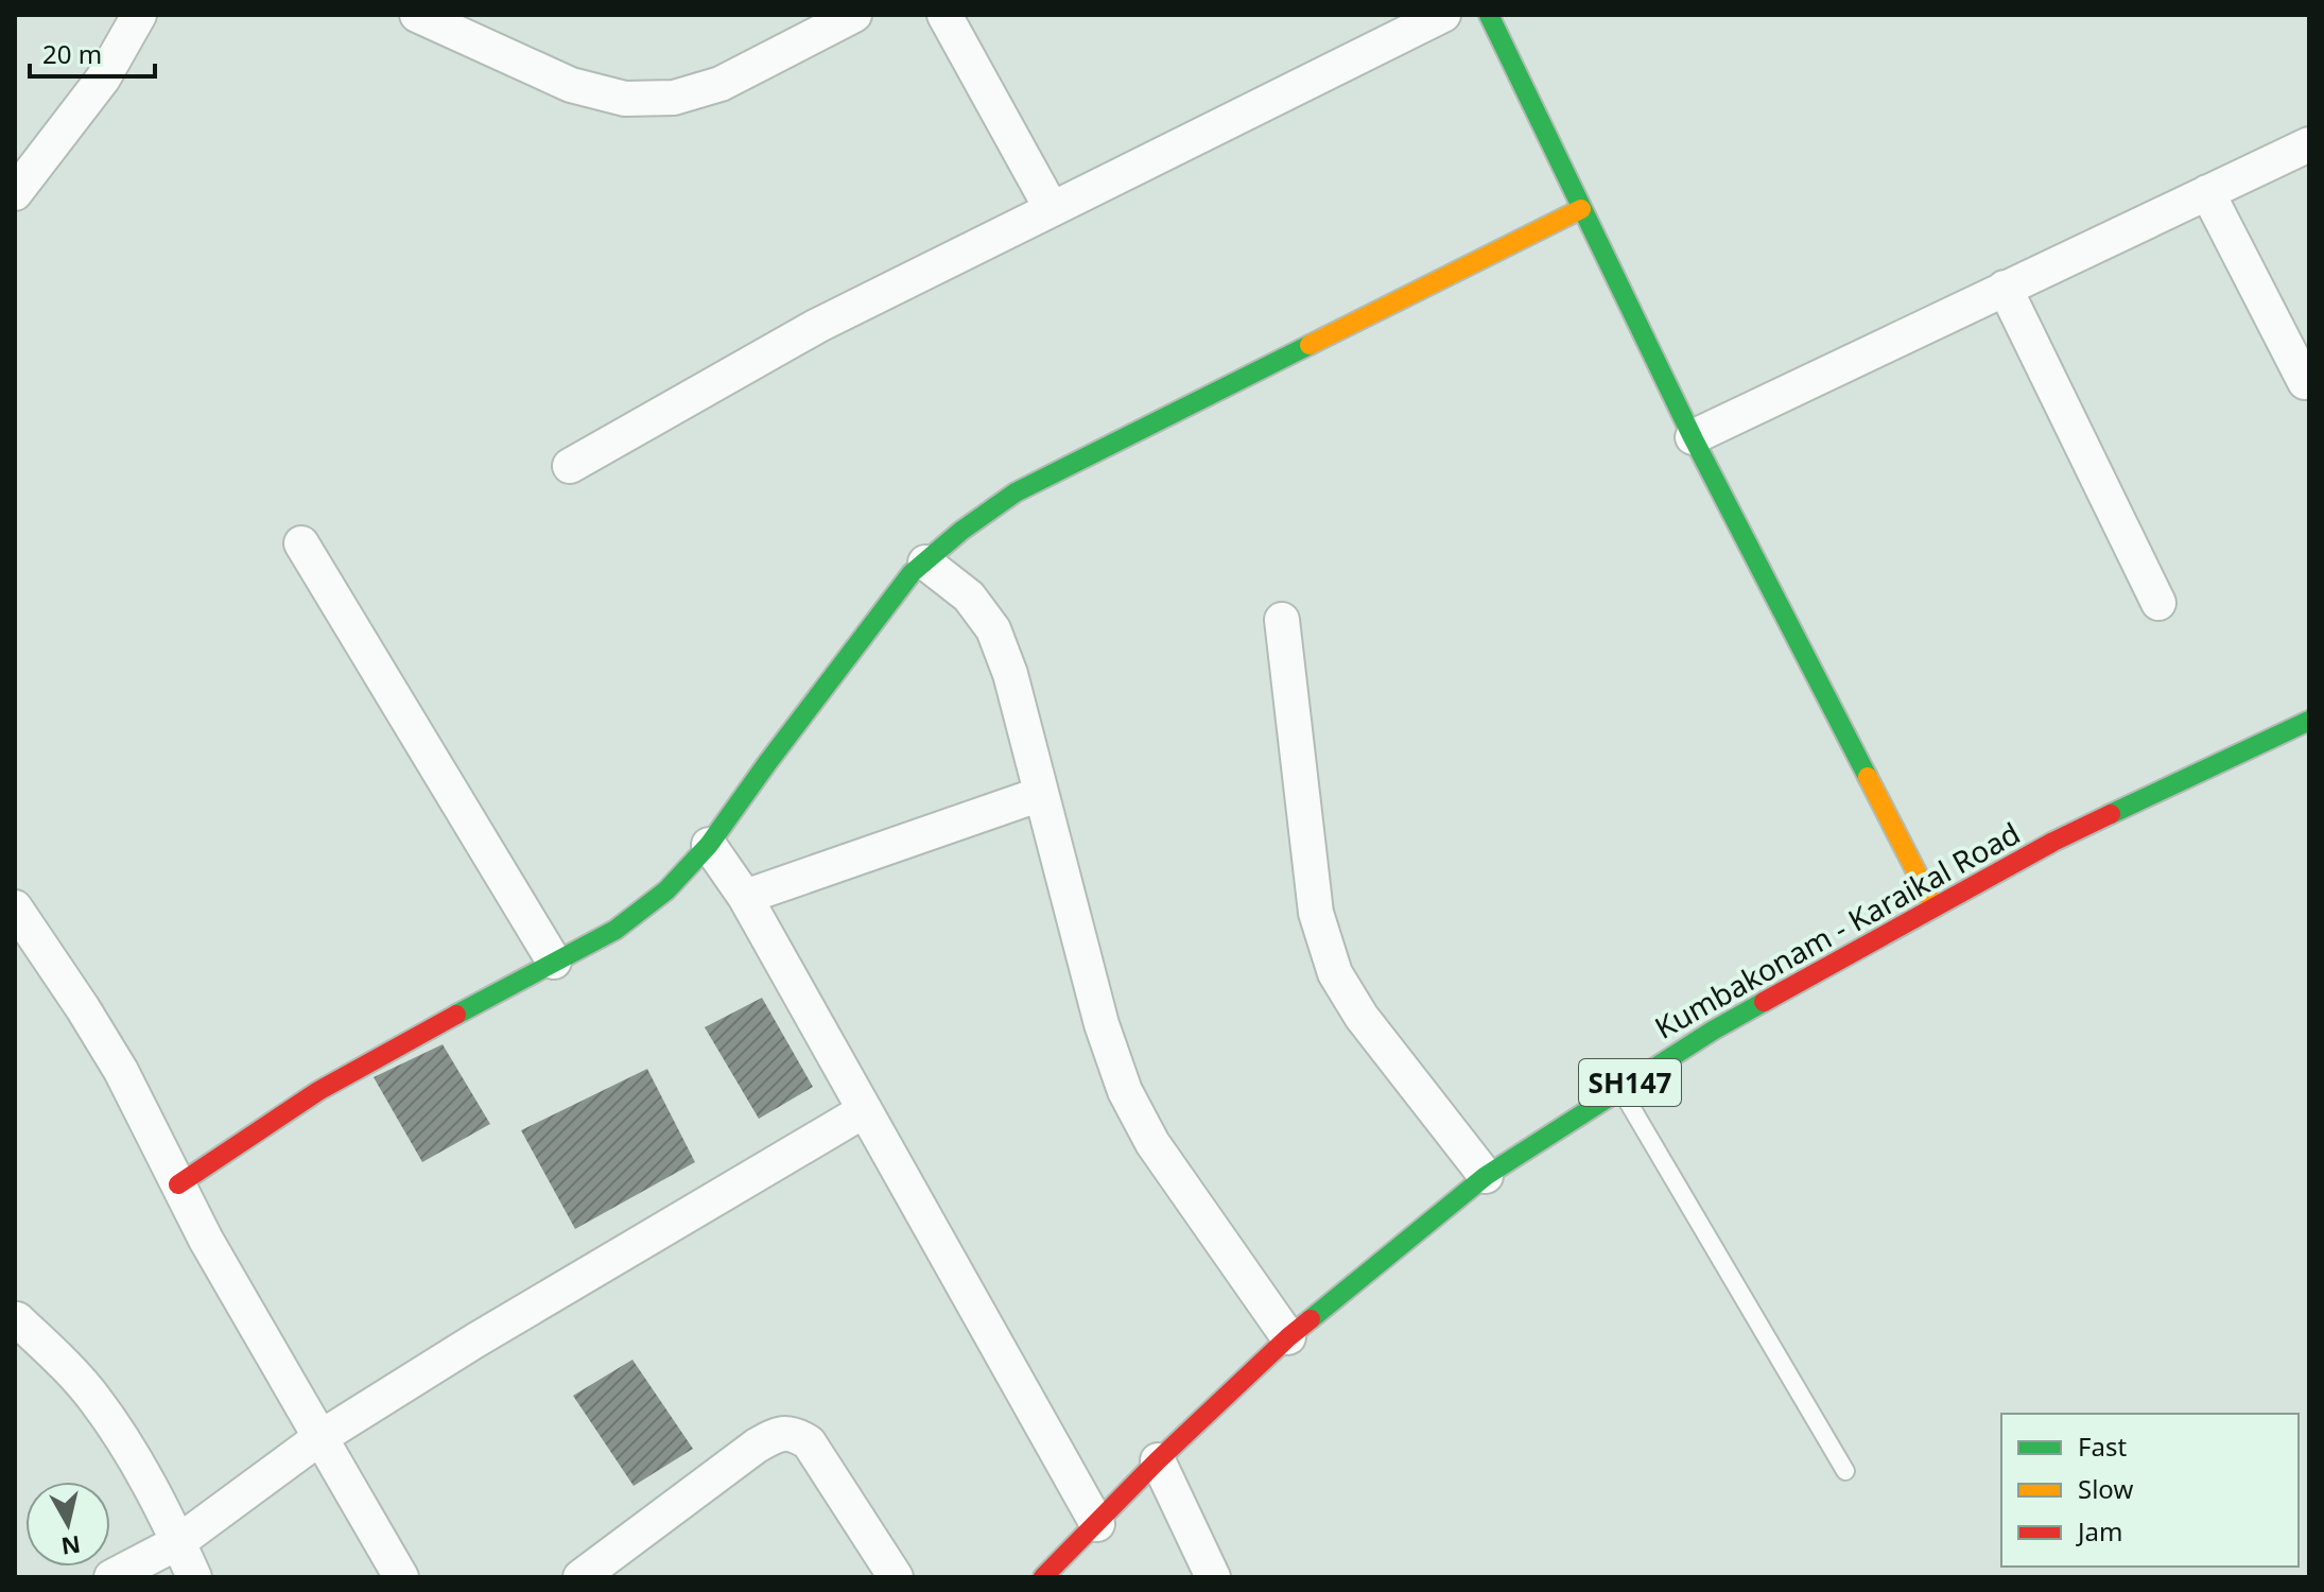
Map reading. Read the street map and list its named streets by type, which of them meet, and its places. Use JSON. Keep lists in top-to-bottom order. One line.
{"streets":{"street":["Kumbakonam - Karaikal Road","SH147"]},"legend":["Fast","Slow","Jam"],"scale_bar":"20 m","north":"bottom"}
